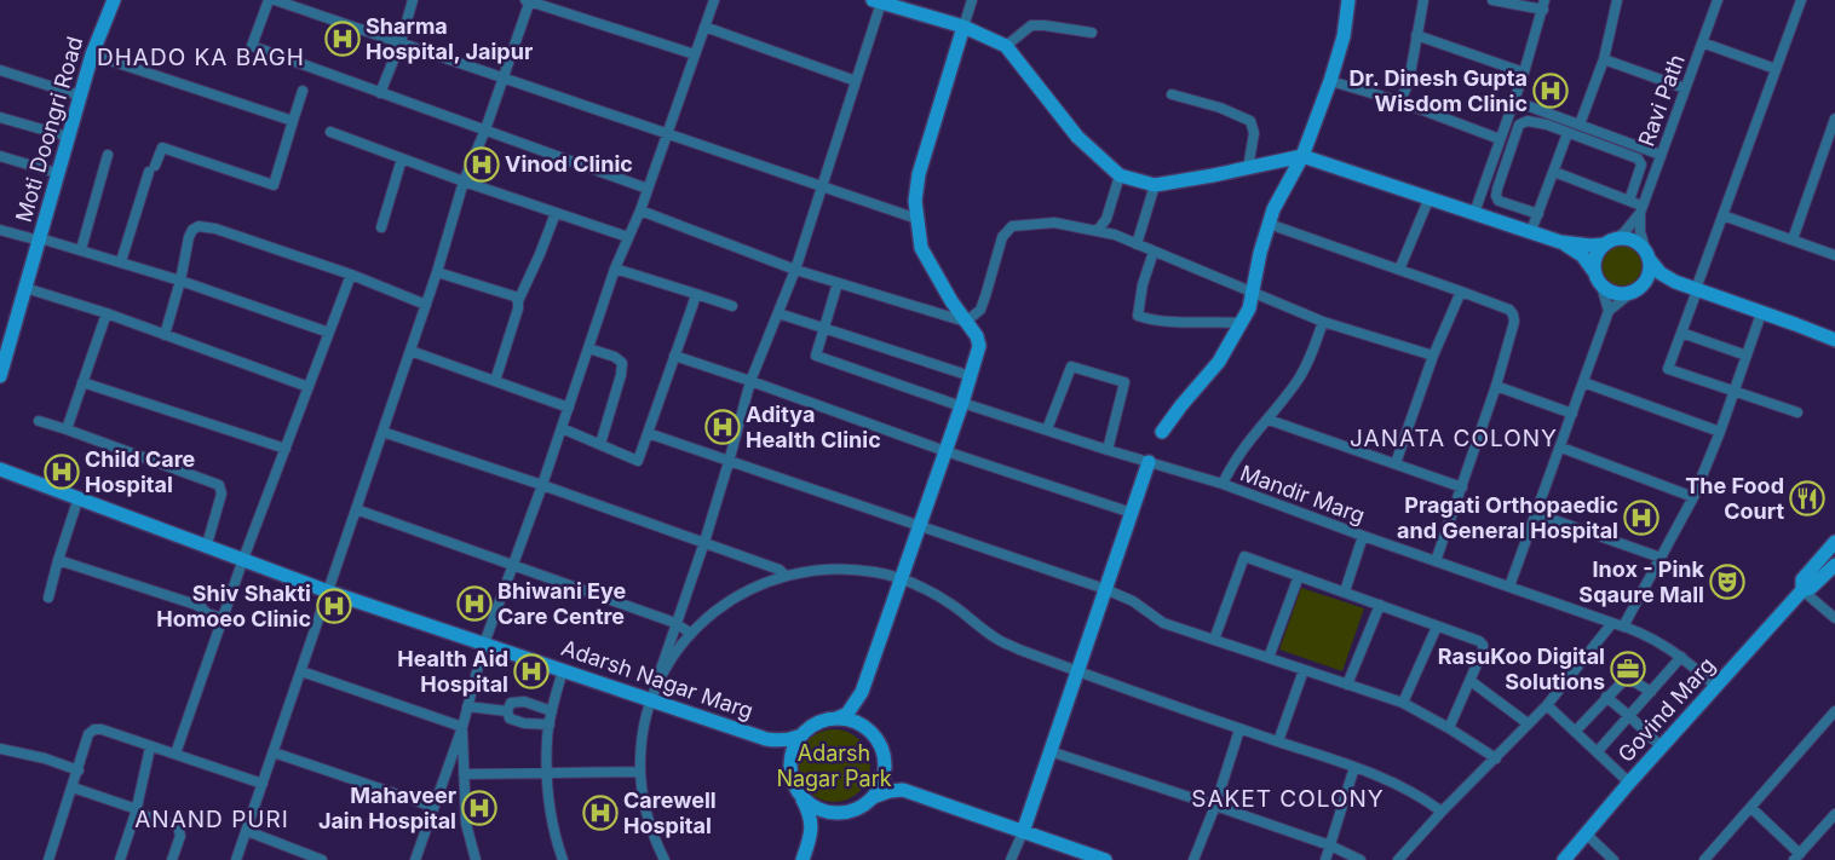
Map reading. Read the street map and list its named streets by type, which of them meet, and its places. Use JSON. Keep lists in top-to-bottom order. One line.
{"streets":{"street":["Ravi Path","Moti Doongri Road","Mandir Marg","Adarsh Nagar Marg","Govind Marg"]},"crossings":[["Mandir Marg","Govind Marg"]],"districts":["DHADO KA BAGH","JANATA COLONY","SAKET COLONY","ANAND PURI"],"parks":["Adarsh Nagar Park"],"places":{"hospital":["Sharma Hospital, Jaipur","Dr. Dinesh Gupta Wisdom Clinic","Vinod Clinic","Aditya Health Clinic","Child Care Hospital","Pragati Orthopaedic and General Hospital","Bhiwani Eye Care Centre","Shiv Shakti Homoeo Clinic","Health Aid Hospital","Mahaveer Jain Hospital","Carewell Hospital"],"restaurant":["The Food Court"],"theatre":["Inox - Pink Sqaure Mall"],"office":["RasuKoo Digital Solutions"]}}
